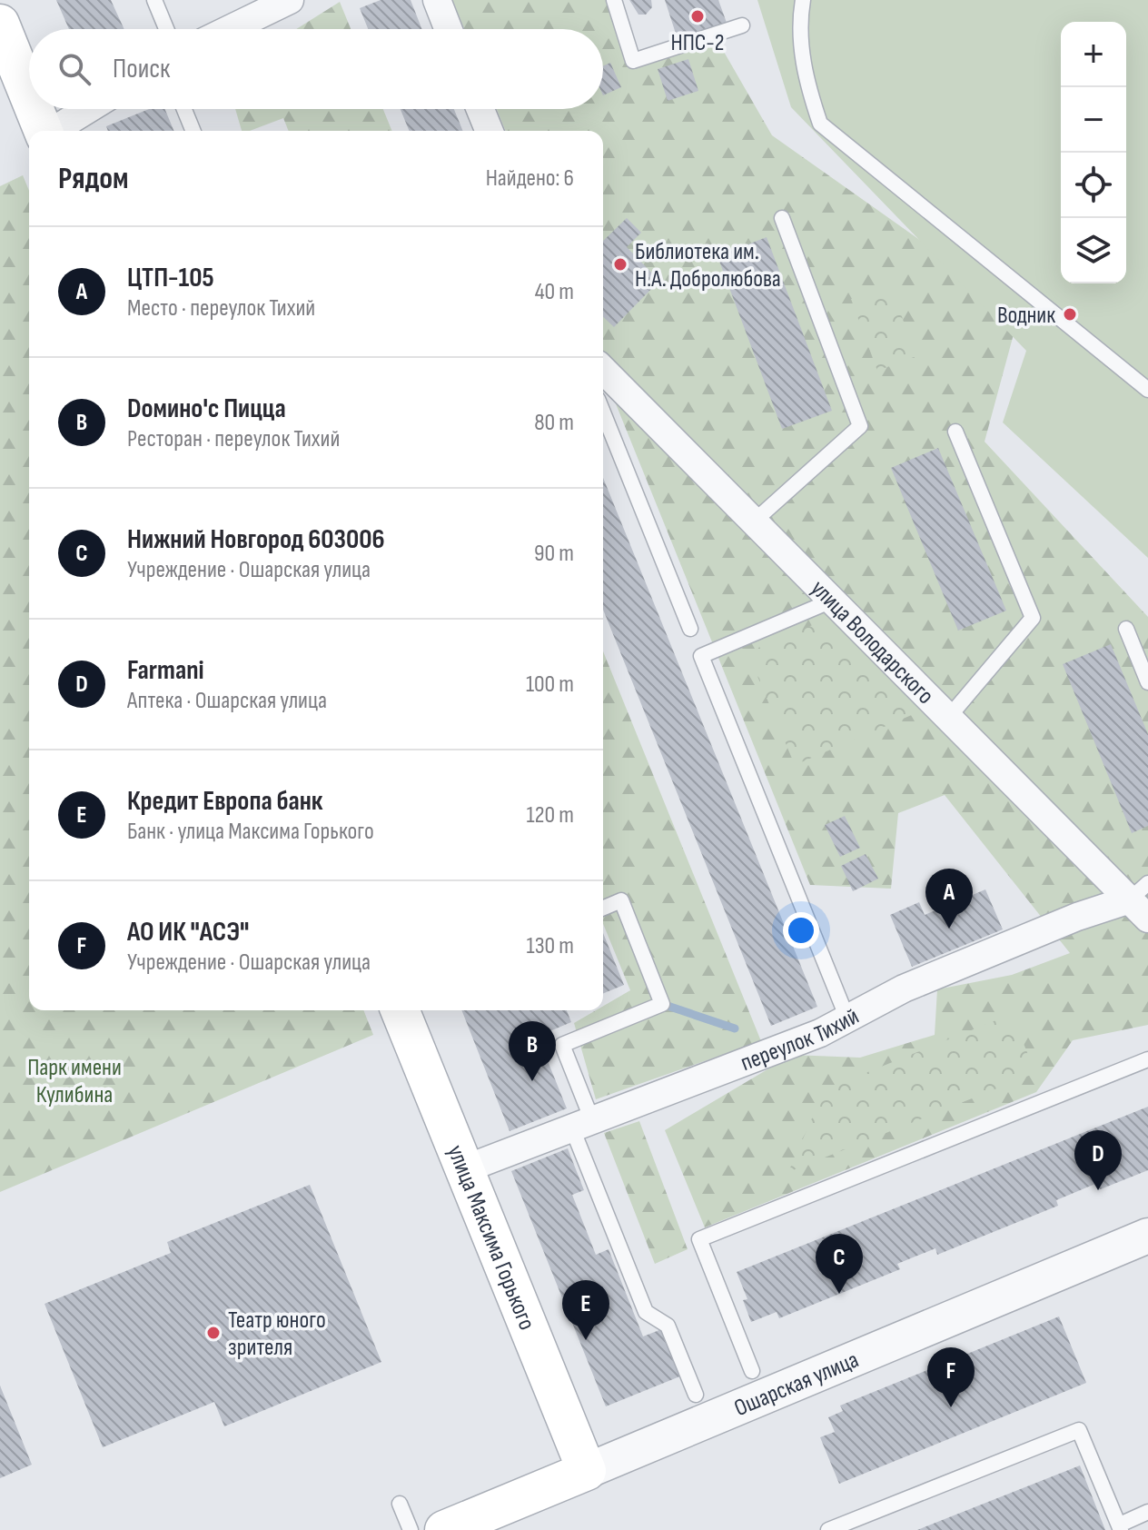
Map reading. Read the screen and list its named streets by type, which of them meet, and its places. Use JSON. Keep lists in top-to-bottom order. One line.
{"streets":{"main road":["улица Максима Горького","Ошарская улица"],"street":["улица Володарского","переулок Тихий"]},"crossings":[["улица Володарского","переулок Тихий"],["переулок Тихий","улица Максима Горького"],["улица Максима Горького","Ошарская улица"]],"parks":["Парк имени Кулибина"],"places":["НПС-2","Библиотека им. Н.А. Добролюбова","Водник","Театр юного зрителя"],"page":{"map_buttons":["+","−"],"search":"Поиск","heading":["Рядом","Найдено: 6"],"list":[{"mark":"A","name":"ЦТП-105","note":"Место · переулок Тихий","value":"40 m"},{"mark":"B","name":"Dомино'с Пицца","note":"Ресторан · переулок Тихий","value":"80 m"},{"mark":"C","name":"Нижний Новгород 603006","note":"Учреждение · Ошарская улица","value":"90 m"},{"mark":"D","name":"Farmani","note":"Аптека · Ошарская улица","value":"100 m"},{"mark":"E","name":"Кредит Европа банк","note":"Банк · улица Максима Горького","value":"120 m"},{"mark":"F","name":"АО ИК \"АСЭ\"","note":"Учреждение · Ошарская улица","value":"130 m"}],"pins":["A","B","D","C","E","F"]}}
